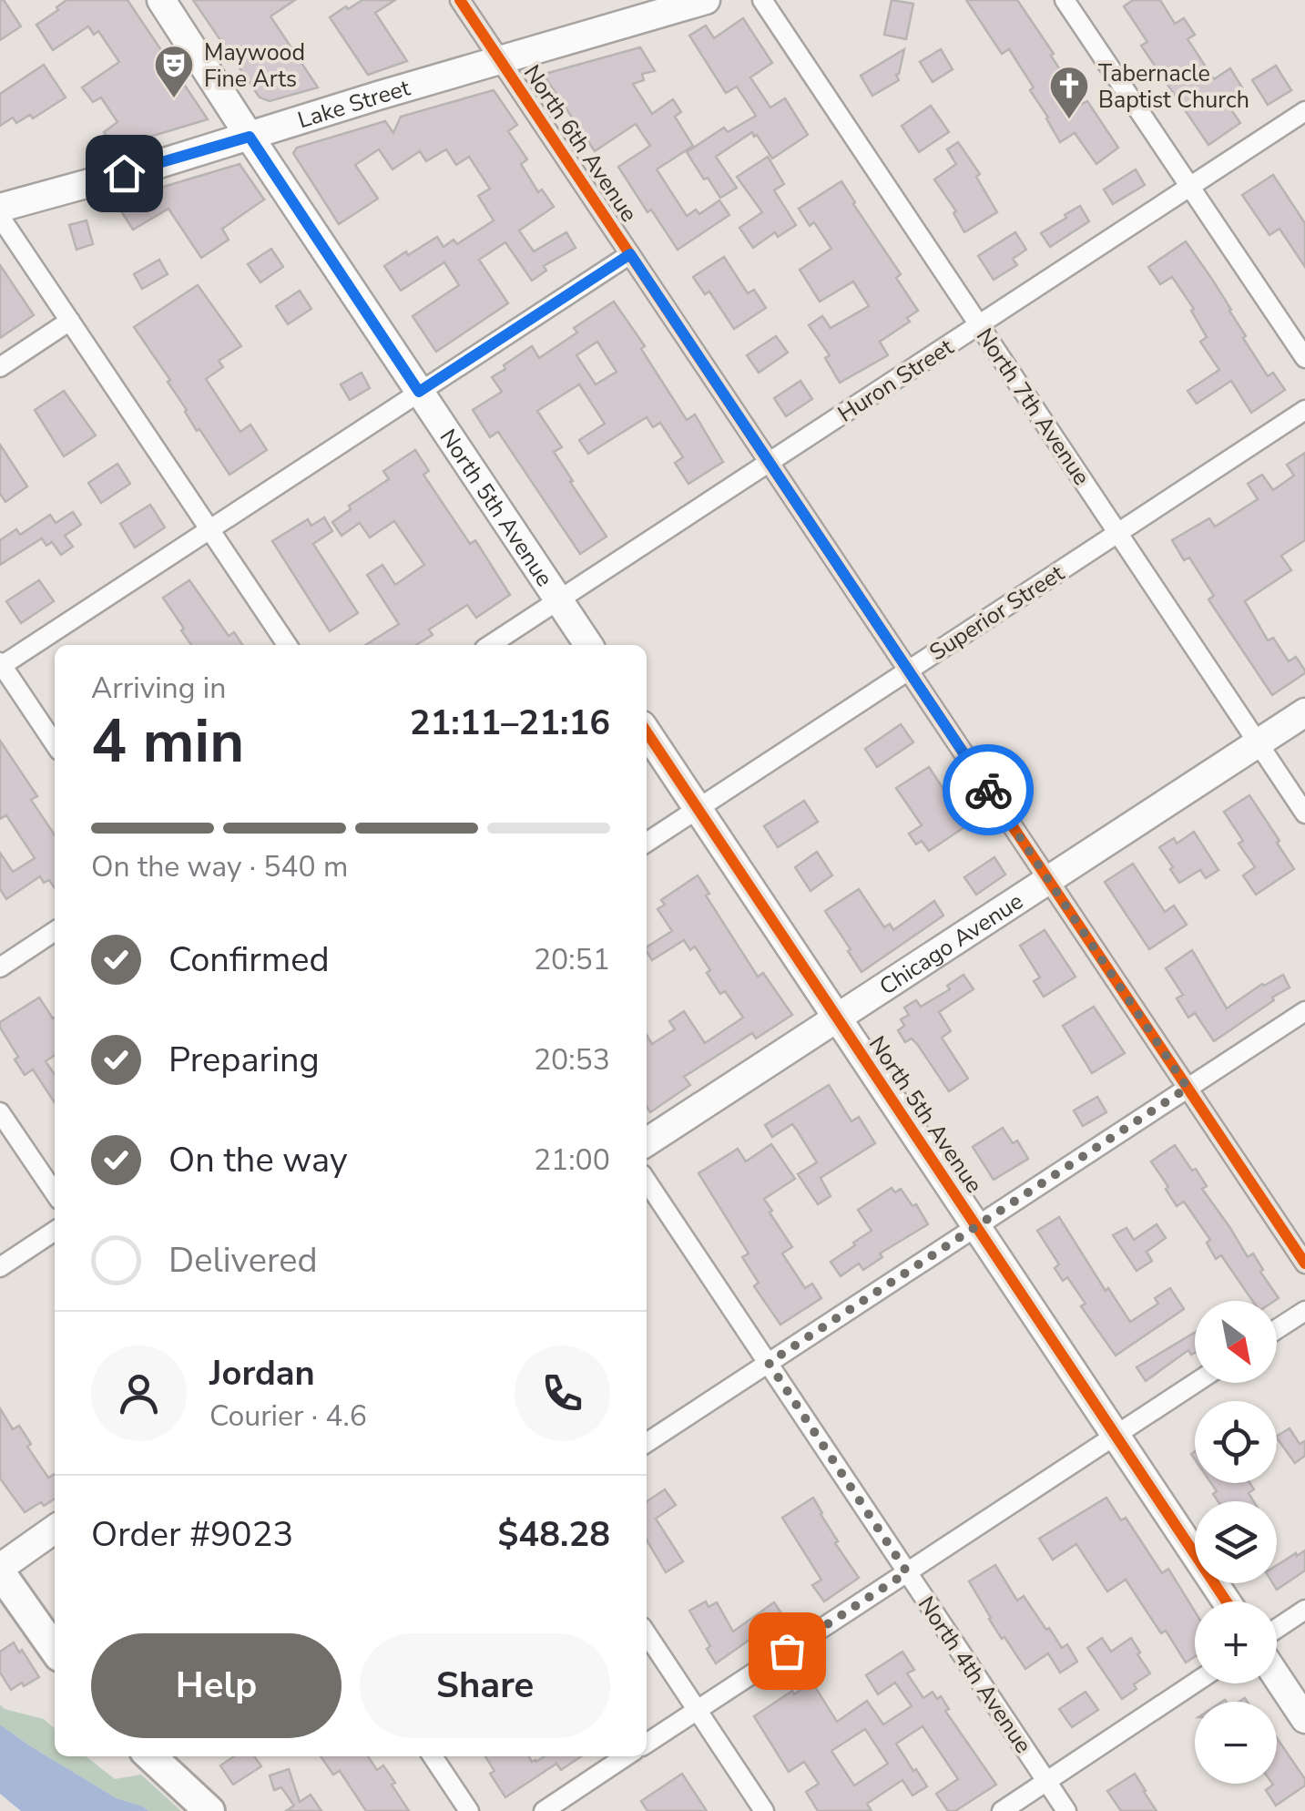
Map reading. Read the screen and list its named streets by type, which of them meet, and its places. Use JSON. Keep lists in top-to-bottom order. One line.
{"streets":{"street":["Lake Street","North 6th Avenue","Huron Street","North 7th Avenue","North 5th Avenue","Superior Street","Chicago Avenue","North 4th Avenue"]},"crossings":[["Lake Street","North 6th Avenue"],["Lake Street","North 5th Avenue"],["North 6th Avenue","Huron Street"],["North 6th Avenue","Superior Street"],["North 6th Avenue","Chicago Avenue"],["Huron Street","North 7th Avenue"],["Huron Street","North 5th Avenue"],["North 7th Avenue","Superior Street"],["North 7th Avenue","Chicago Avenue"],["North 5th Avenue","Superior Street"],["North 5th Avenue","Chicago Avenue"]],"places":{"theatre":["Maywood Fine Arts"],"church":["Tabernacle Baptist Church"]},"north":"bottom right","page":{"heading":["4 min","Arriving in","21:11–21:16"],"panel":["Jordan","Courier · 4.6","Order #9023","$48.28"],"bar":"On the way · 540 m","list":[["Confirmed","20:51"],["Preparing","20:53"],["On the way","21:00"],"Delivered"],"map_buttons":["+","−"],"buttons":["Help","Share"]}}
